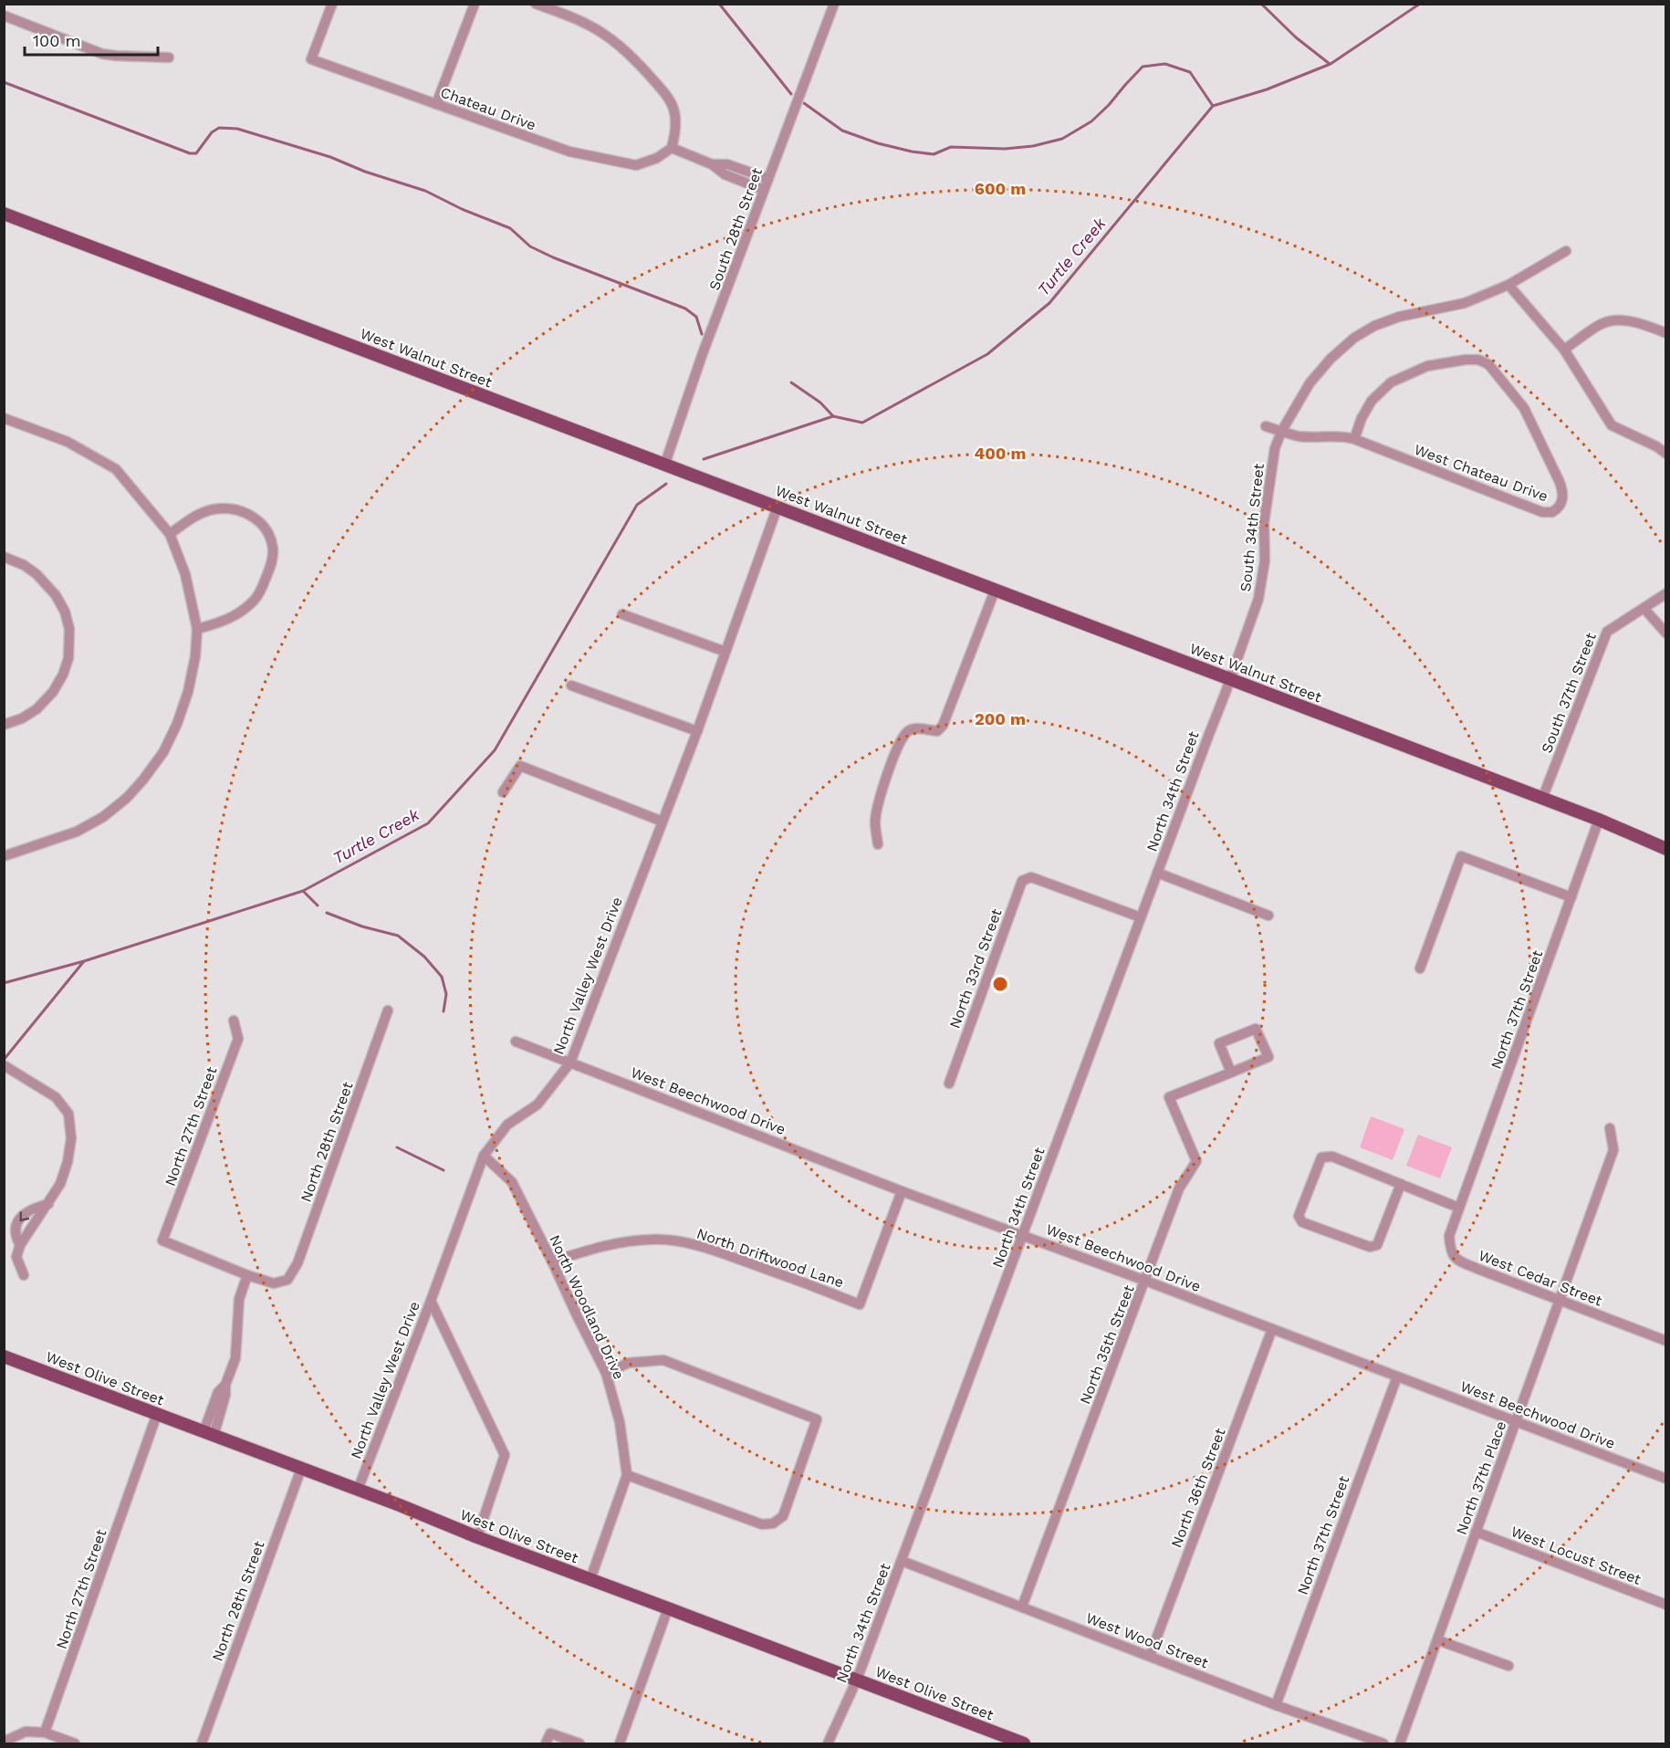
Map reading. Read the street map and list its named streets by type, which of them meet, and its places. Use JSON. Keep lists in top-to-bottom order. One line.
{"streets":{"main road":["West Walnut Street","West Olive Street"],"street":["Chateau Drive","South 28th Street","West Chateau Drive","South 34th Street","South 37th Street","North 34th Street","North 33rd Street","North Valley West Drive","North 37th Street","West Beechwood Drive","North 27th Street","North 28th Street","North Driftwood Lane","West Cedar Street","North Woodland Drive","North 35th Street","North 37th Place","North 36th Street","West Locust Street","West Wood Street"]},"crossings":[["South 28th Street","West Walnut Street"],["West Walnut Street","South 34th Street"],["West Walnut Street","South 37th Street"],["West Walnut Street","North 34th Street"],["West Walnut Street","North Valley West Drive"],["West Walnut Street","North 37th Street"],["West Chateau Drive","South 34th Street"],["South 34th Street","North 34th Street"],["North 34th Street","North 33rd Street"],["North 34th Street","West Beechwood Drive"],["North 34th Street","West Olive Street"],["North 34th Street","West Wood Street"],["North Valley West Drive","West Beechwood Drive"],["North Valley West Drive","North Woodland Drive"],["North Valley West Drive","West Olive Street"],["North 37th Street","West Beechwood Drive"],["North 37th Street","West Cedar Street"],["North 37th Street","West Wood Street"],["West Beechwood Drive","North Driftwood Lane"],["West Beechwood Drive","North 35th Street"],["West Beechwood Drive","North 37th Place"],["West Beechwood Drive","North 36th Street"],["North 27th Street","North 28th Street"],["North 27th Street","West Olive Street"],["North 28th Street","West Olive Street"],["North Driftwood Lane","North Woodland Drive"],["West Cedar Street","North 37th Place"],["North Woodland Drive","West Olive Street"],["North 35th Street","West Wood Street"],["North 37th Place","West Locust Street"],["North 36th Street","West Wood Street"]],"water":["Turtle Creek"],"scale_bar":"100 m","rings":["600 m","400 m","200 m"]}
